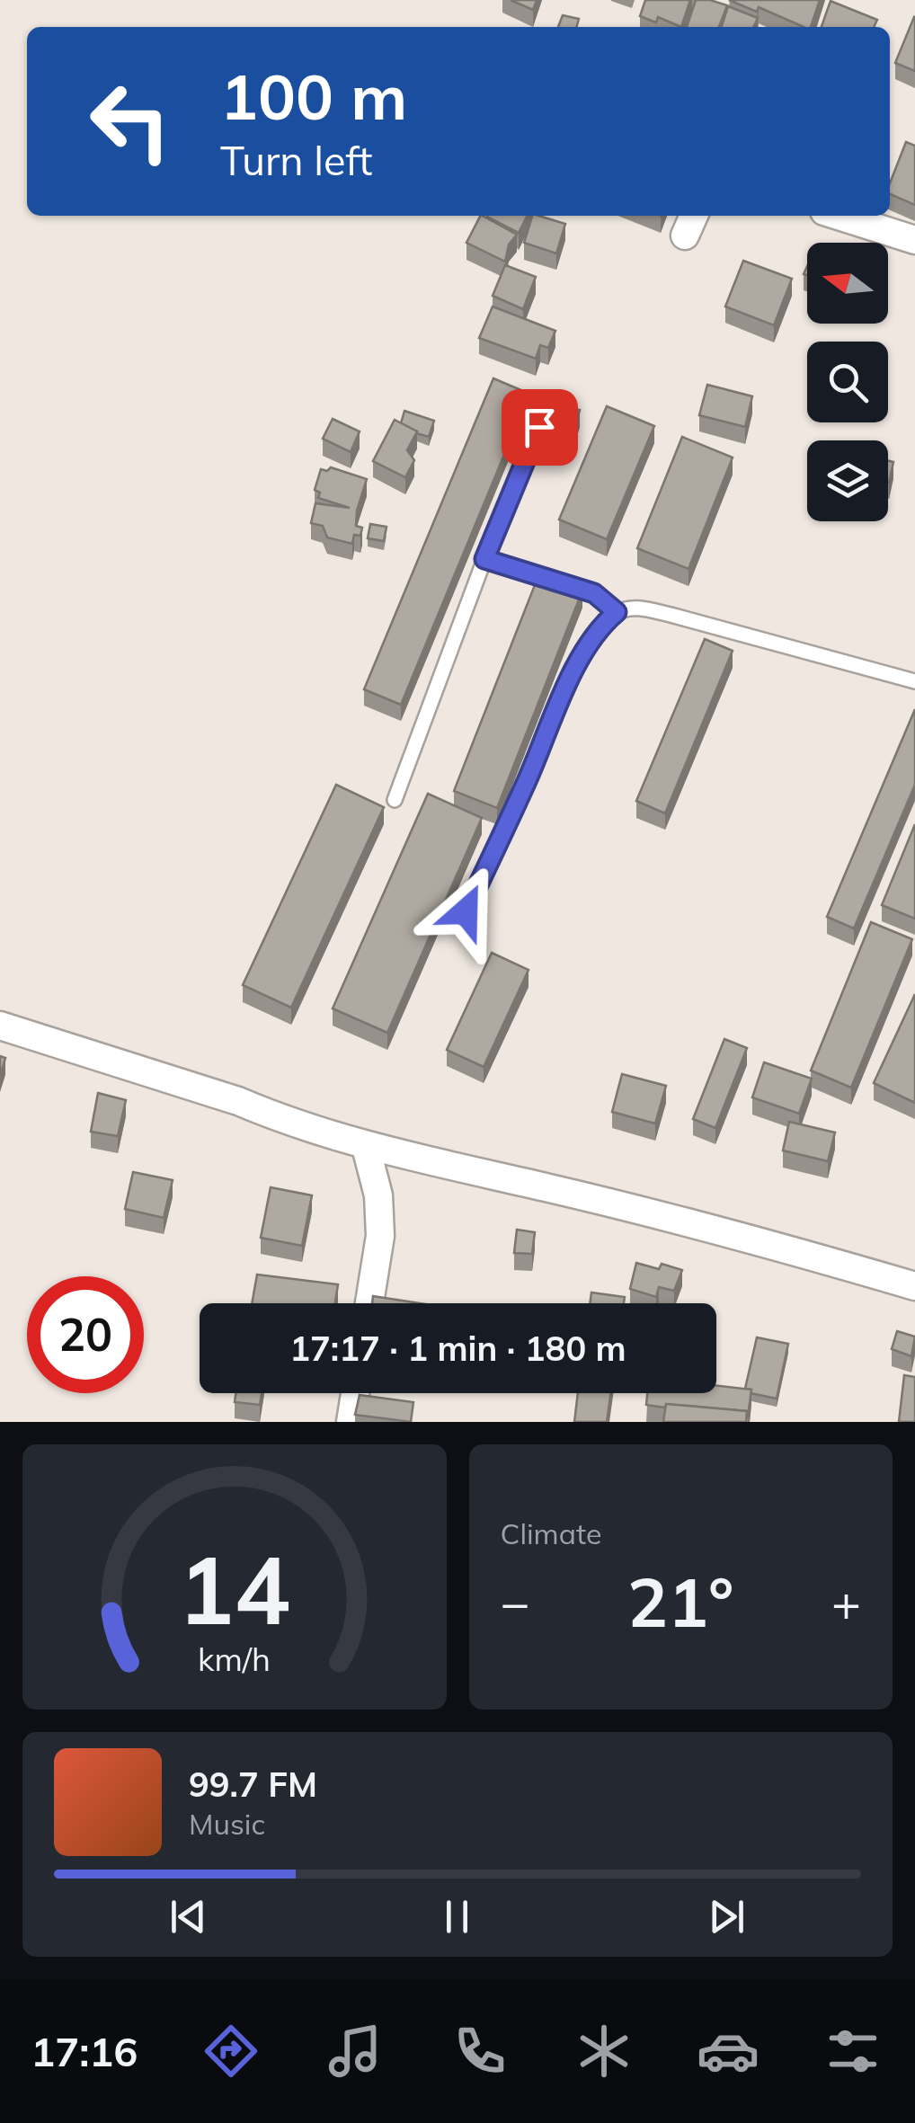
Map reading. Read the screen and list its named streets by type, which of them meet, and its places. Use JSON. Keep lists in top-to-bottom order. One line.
{"north":"left","page":{"turn":["100 m","Turn left"],"limit":"20","trip":"17:17 · 1 min · 180 m","tile":"Climate","heat":["−","21°","+"],"song":["99.7 FM","Music"],"tabs":"17:16","gauge":["14","km/h"]}}
